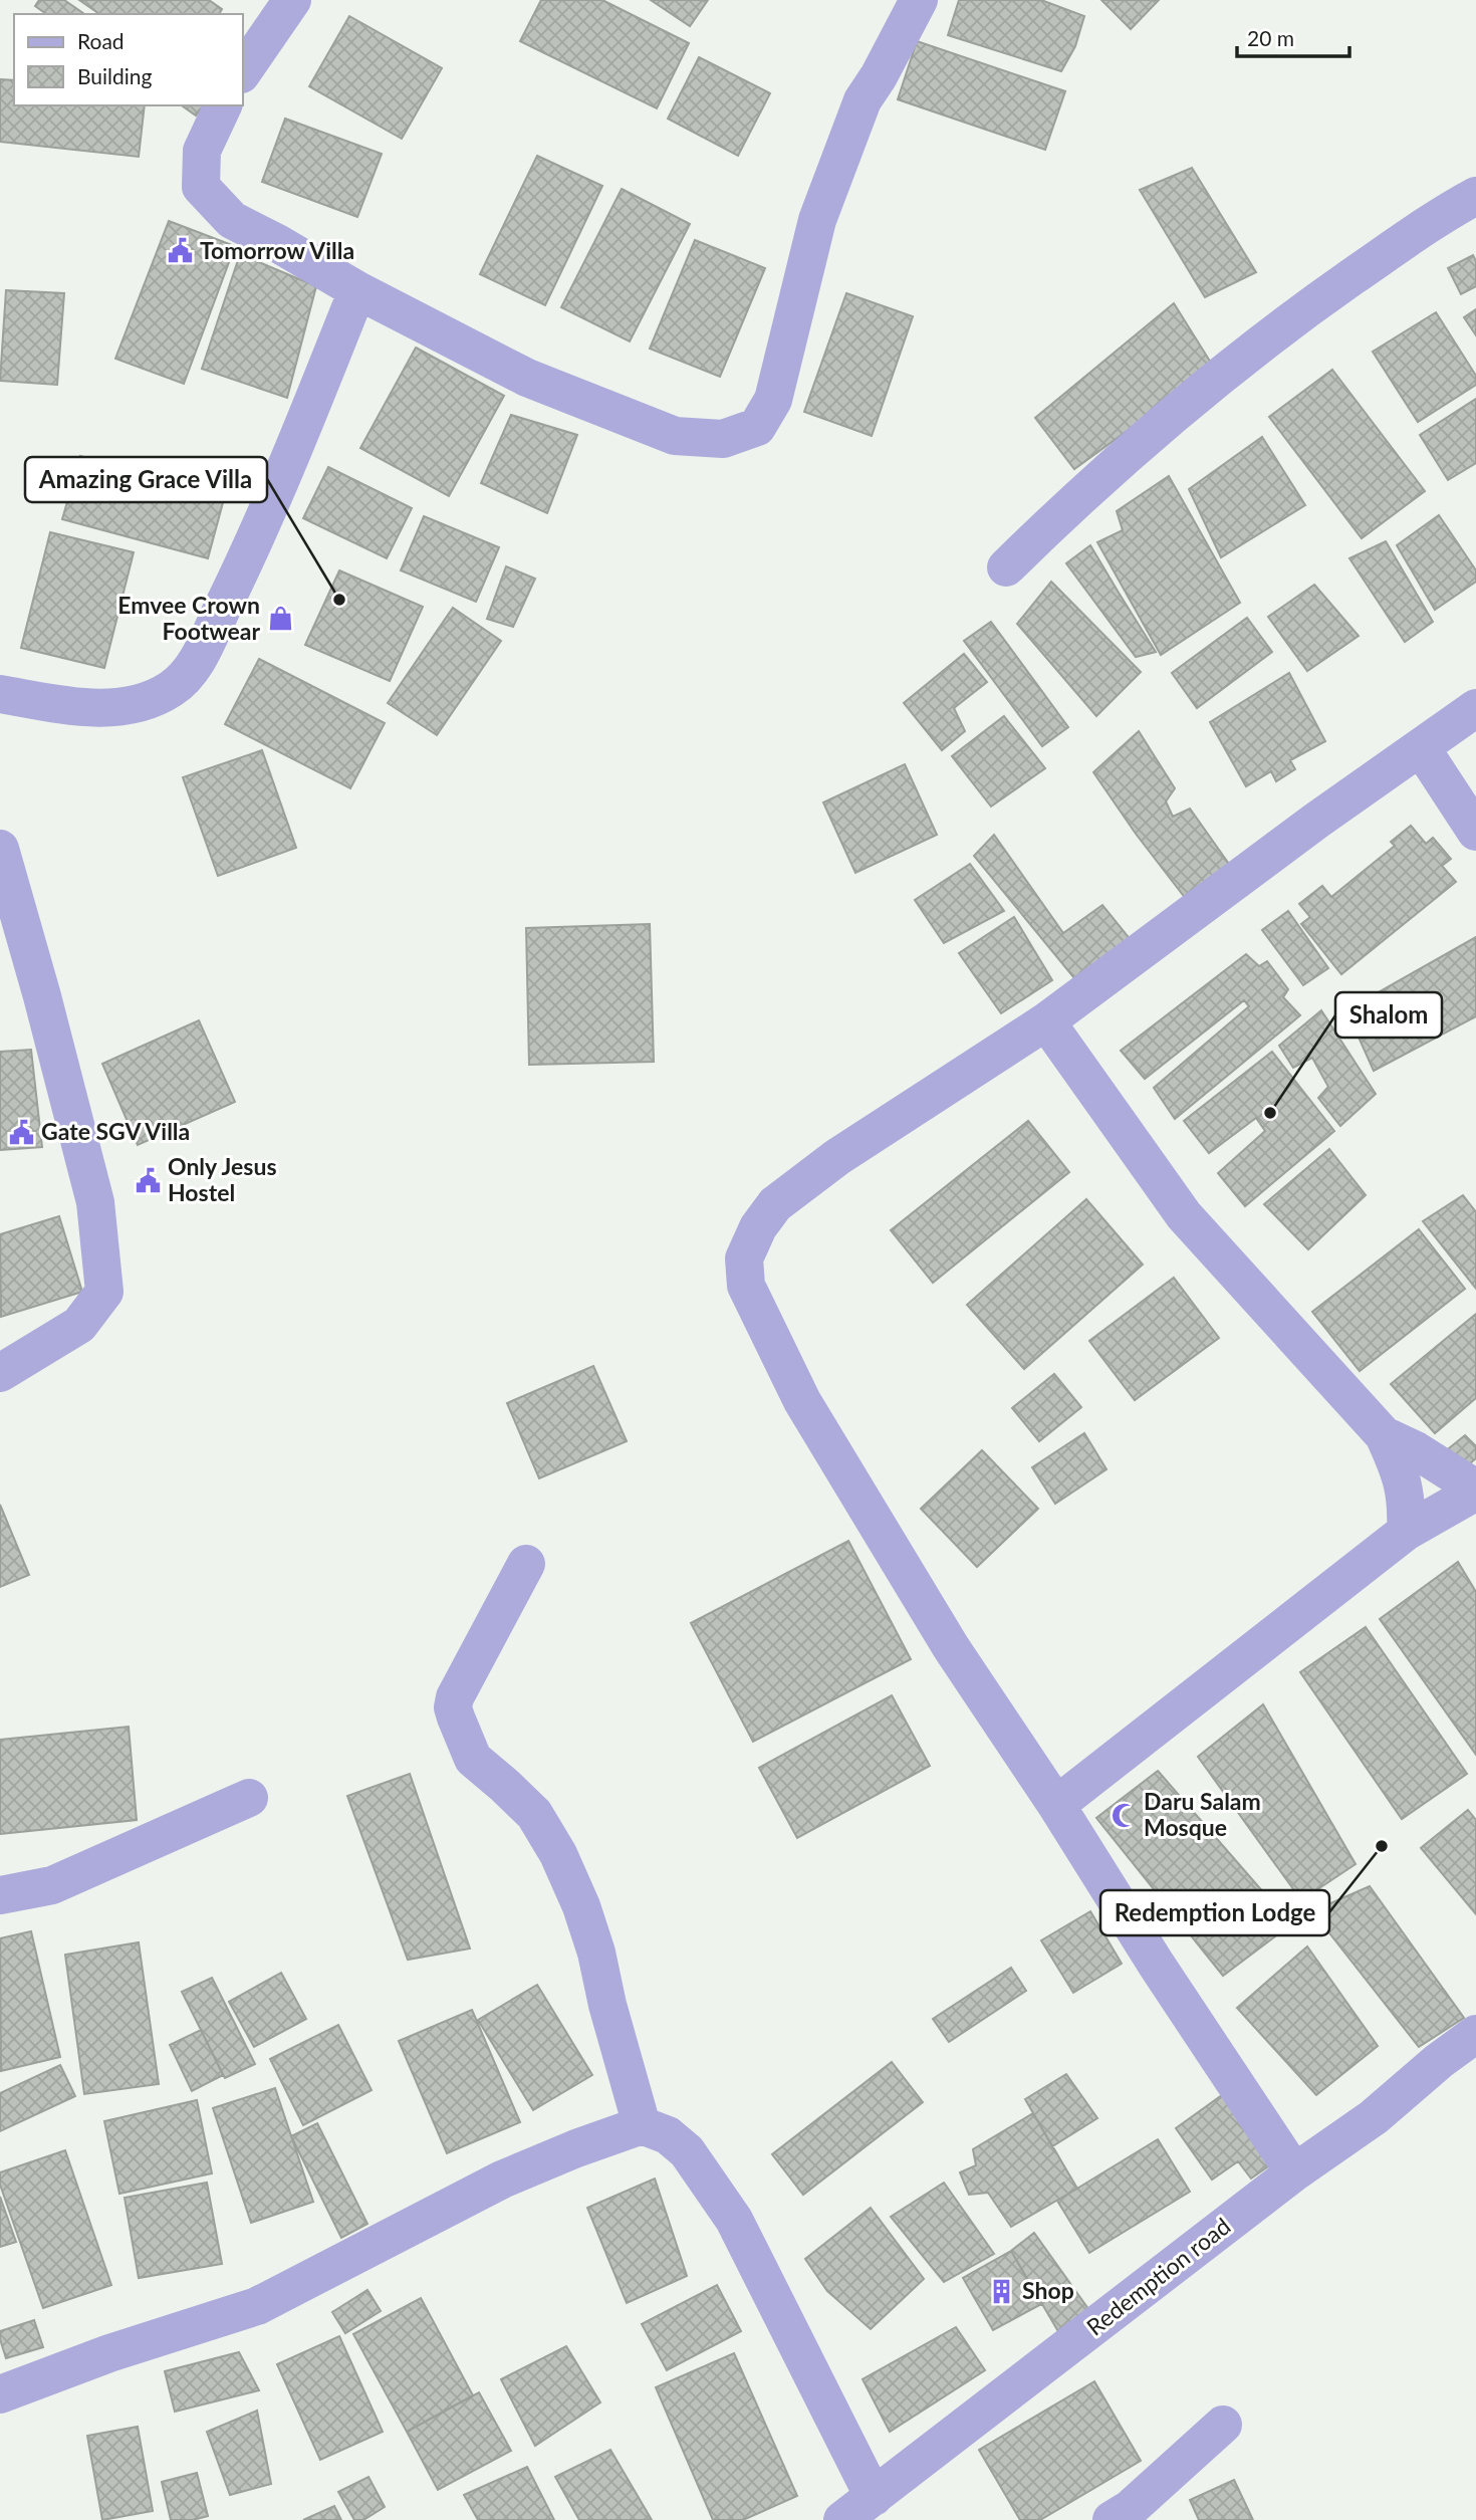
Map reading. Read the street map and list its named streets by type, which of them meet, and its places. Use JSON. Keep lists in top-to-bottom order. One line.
{"streets":{"street":["Redemption road"]},"places":{"public building":["Tomorrow Villa","Gate SGV Villa","Only Jesus Hostel"],"other":["Amazing Grace Villa","Shalom","Redemption Lodge"],"shop":["Emvee Crown Footwear"],"mosque":["Daru Salam Mosque"],"building":["Shop"]},"legend":["Road","Building"],"scale_bar":"20 m"}
